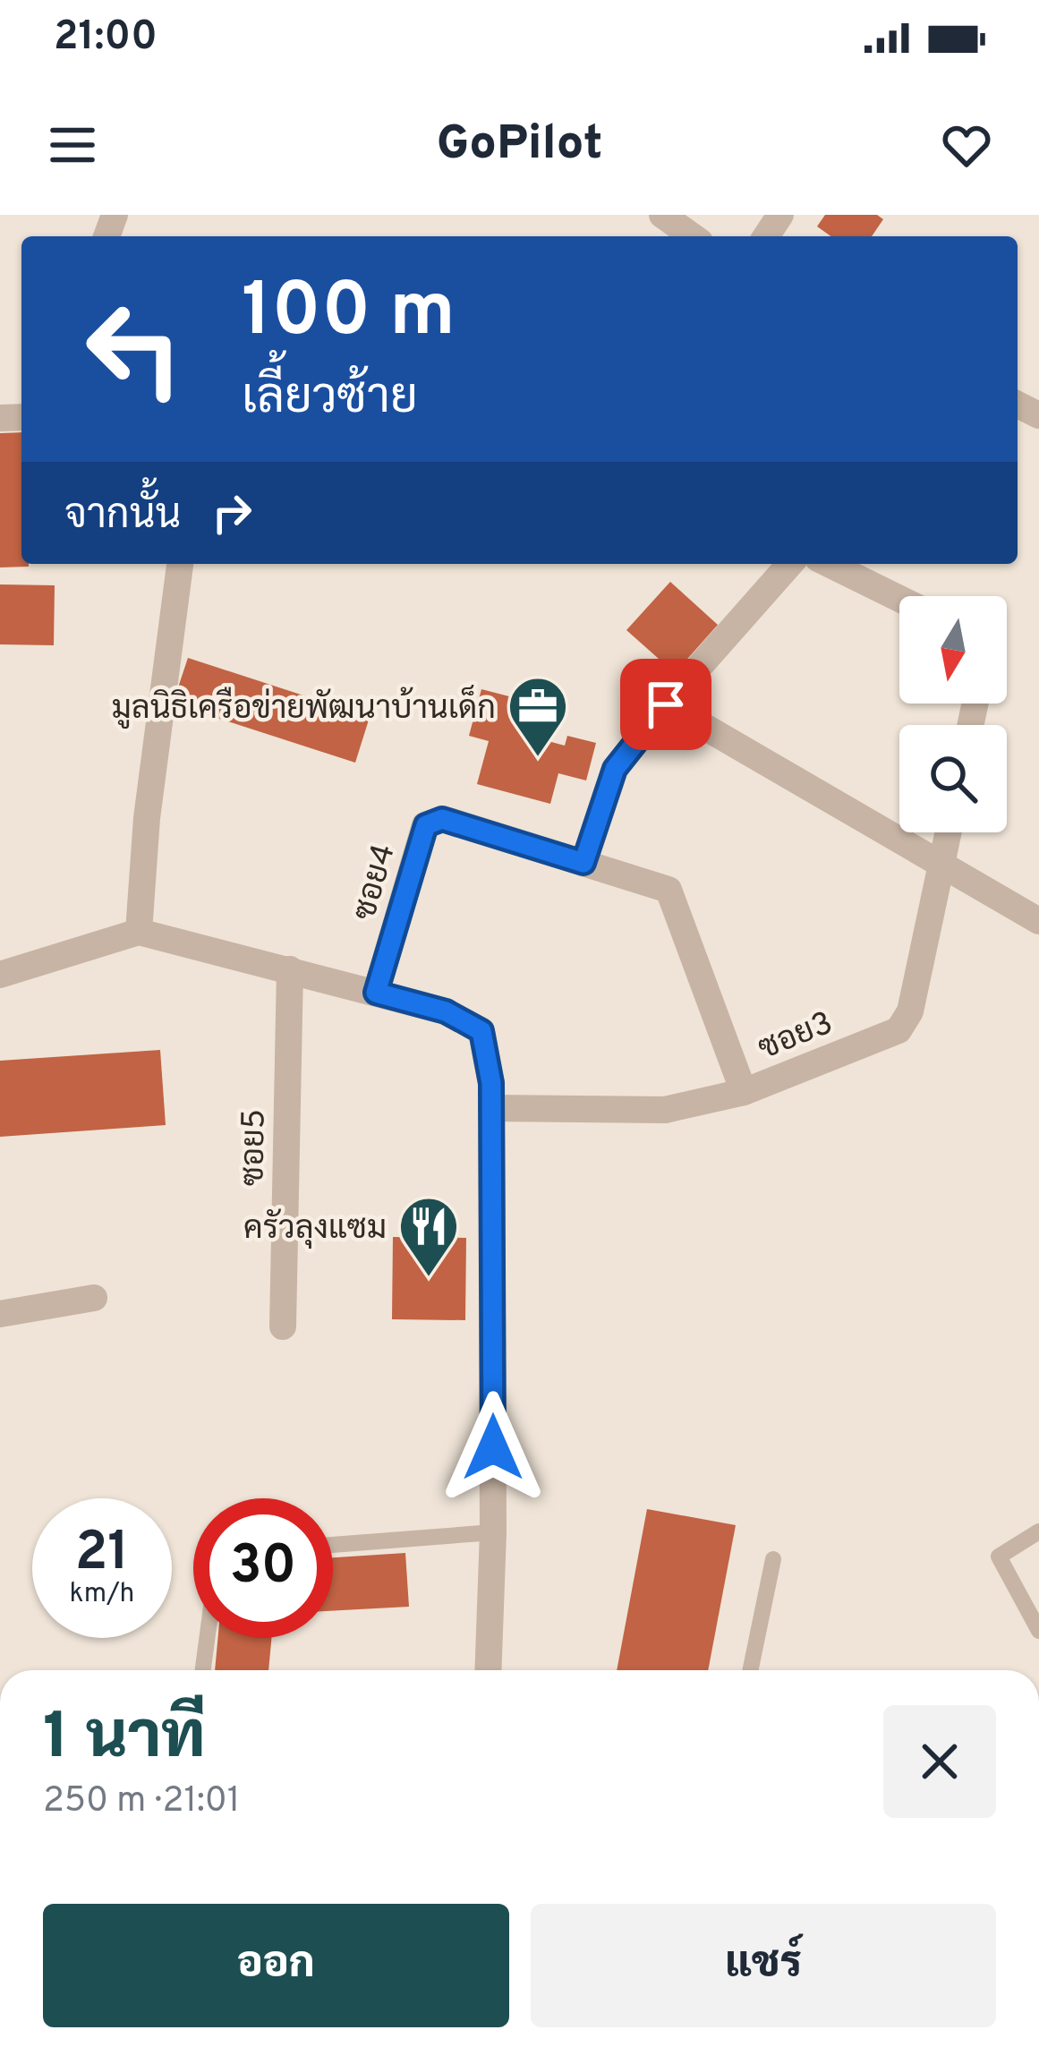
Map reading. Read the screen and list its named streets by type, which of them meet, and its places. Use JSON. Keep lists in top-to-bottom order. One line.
{"streets":{"street":["ซอย4","ซอย3","ซอย5"]},"places":{"office":["มูลนิธิเครือข่ายพัฒนาบ้านเด็ก"],"restaurant":["ครัวลุงแซม"]},"north":"bottom","page":{"status":"21:00","header":"GoPilot","turn":["100 m","เลี้ยวซ้าย"],"then":"จากนั้น","speed":"21 km/h","limit":"30","heading":["1 นาที","250 m · 21:01"],"buttons":["ออก","แชร์"]}}
